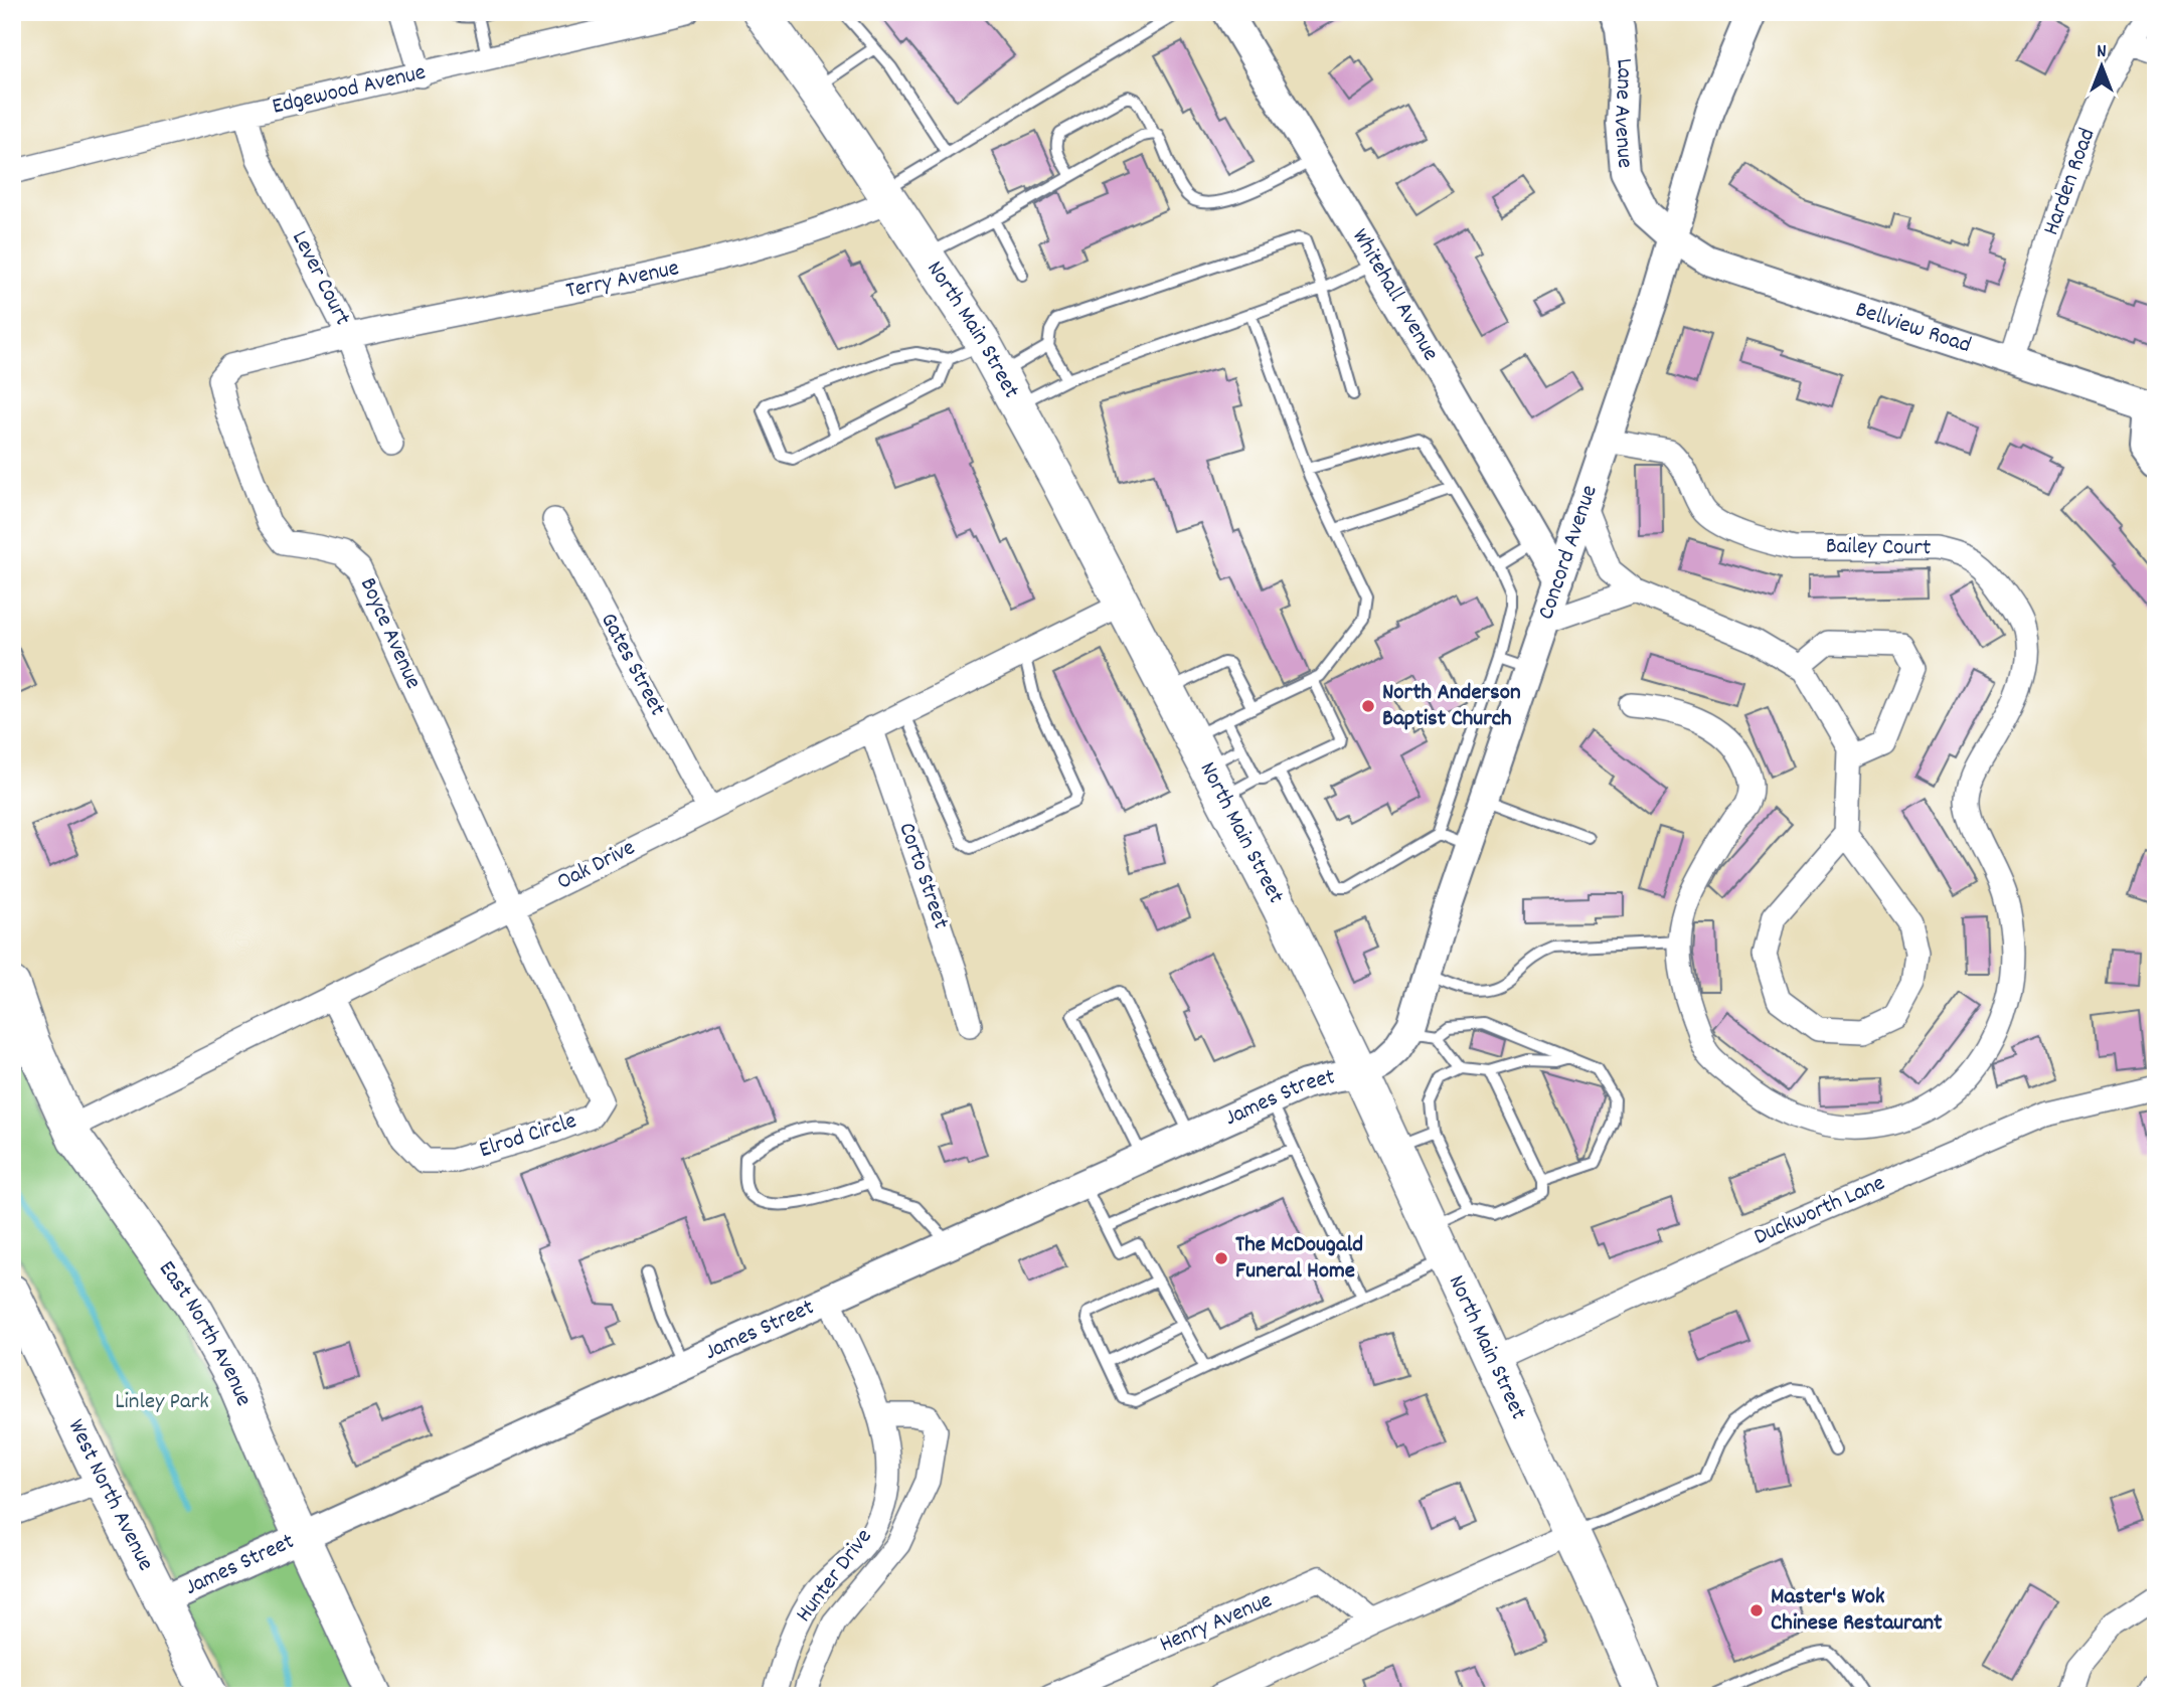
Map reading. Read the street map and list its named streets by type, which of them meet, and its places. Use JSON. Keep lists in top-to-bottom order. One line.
{"streets":{"main road":["North Main Street","East North Avenue","West North Avenue"],"street":["Edgewood Avenue","Lane Avenue","Harden Road","Lever Court","Terry Avenue","Whitehall Avenue","Bellview Road","Bailey Court","Concord Avenue","Boyce Avenue","Gates Street","Oak Drive","Corto Street","James Street","Elrod Circle","Duckworth Lane","Hunter Drive","Henry Avenue"]},"crossings":[["Edgewood Avenue","Lever Court"],["Lane Avenue","Bellview Road"],["Lane Avenue","Concord Avenue"],["Harden Road","Bellview Road"],["Lever Court","Terry Avenue"],["Lever Court","Boyce Avenue"],["Terry Avenue","North Main Street"],["Terry Avenue","Boyce Avenue"],["Whitehall Avenue","Concord Avenue"],["Bellview Road","Concord Avenue"],["North Main Street","Concord Avenue"],["North Main Street","Oak Drive"],["North Main Street","James Street"],["North Main Street","Duckworth Lane"],["Bailey Court","Concord Avenue"],["Concord Avenue","James Street"],["Boyce Avenue","Oak Drive"],["Boyce Avenue","Elrod Circle"],["Gates Street","Oak Drive"],["Oak Drive","Corto Street"],["Oak Drive","Elrod Circle"],["Oak Drive","East North Avenue"],["James Street","East North Avenue"],["James Street","West North Avenue"],["James Street","Hunter Drive"]],"parks":["Linley Park"],"places":["North Anderson Baptist Church","The McDougald Funeral Home","Master's Wok Chinese Restaurant"],"north":"top"}
